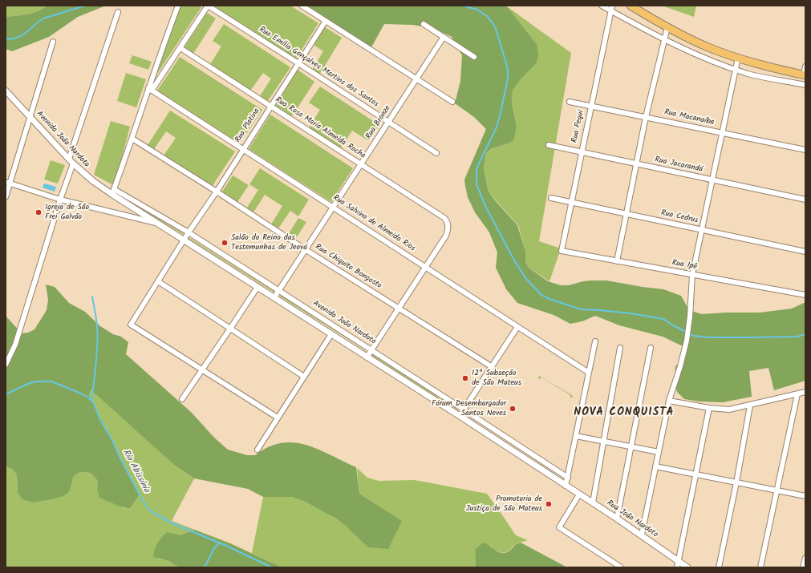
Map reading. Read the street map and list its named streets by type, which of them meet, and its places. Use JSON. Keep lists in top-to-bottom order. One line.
{"streets":{"street":["Rua Emilia Gonçalves Martins dos Santos","Rua Macanaíba","Rua Bronze","Rua Platina","Rua Pequi","Rua Rosa Maria Almeida Rocha","Avenida João Nardoto","Rua Jacarandá","Rua Cedrus","Rua Salvino de Almeida Rios","Rua Ipê","Rua Chiquito Bongosto","Rua João Nardoto"]},"crossings":[["Rua Emilia Gonçalves Martins dos Santos","Rua Bronze"],["Rua Emilia Gonçalves Martins dos Santos","Rua Platina"],["Rua Macanaíba","Rua Pequi"],["Rua Bronze","Rua Rosa Maria Almeida Rocha"],["Rua Bronze","Avenida João Nardoto"],["Rua Bronze","Rua Salvino de Almeida Rios"],["Rua Bronze","Rua Chiquito Bongosto"],["Rua Platina","Rua Rosa Maria Almeida Rocha"],["Rua Platina","Avenida João Nardoto"],["Rua Platina","Rua Salvino de Almeida Rios"],["Rua Platina","Rua Chiquito Bongosto"],["Rua Pequi","Rua Jacarandá"],["Rua Pequi","Rua Cedrus"],["Rua Pequi","Rua Ipê"],["Rua Rosa Maria Almeida Rocha","Rua Salvino de Almeida Rios"],["Avenida João Nardoto","Rua João Nardoto"]],"districts":["NOVA CONQUISTA"],"water":["Rio Abissínia"],"places":["Igreja de São Frei Galvão","Salão do Reino das Testemunhas de Jeová","12ª Subseção de São Mateus","Fórum Desembargador Santos Neves","Promotoria de Justiça de São Mateus"]}
